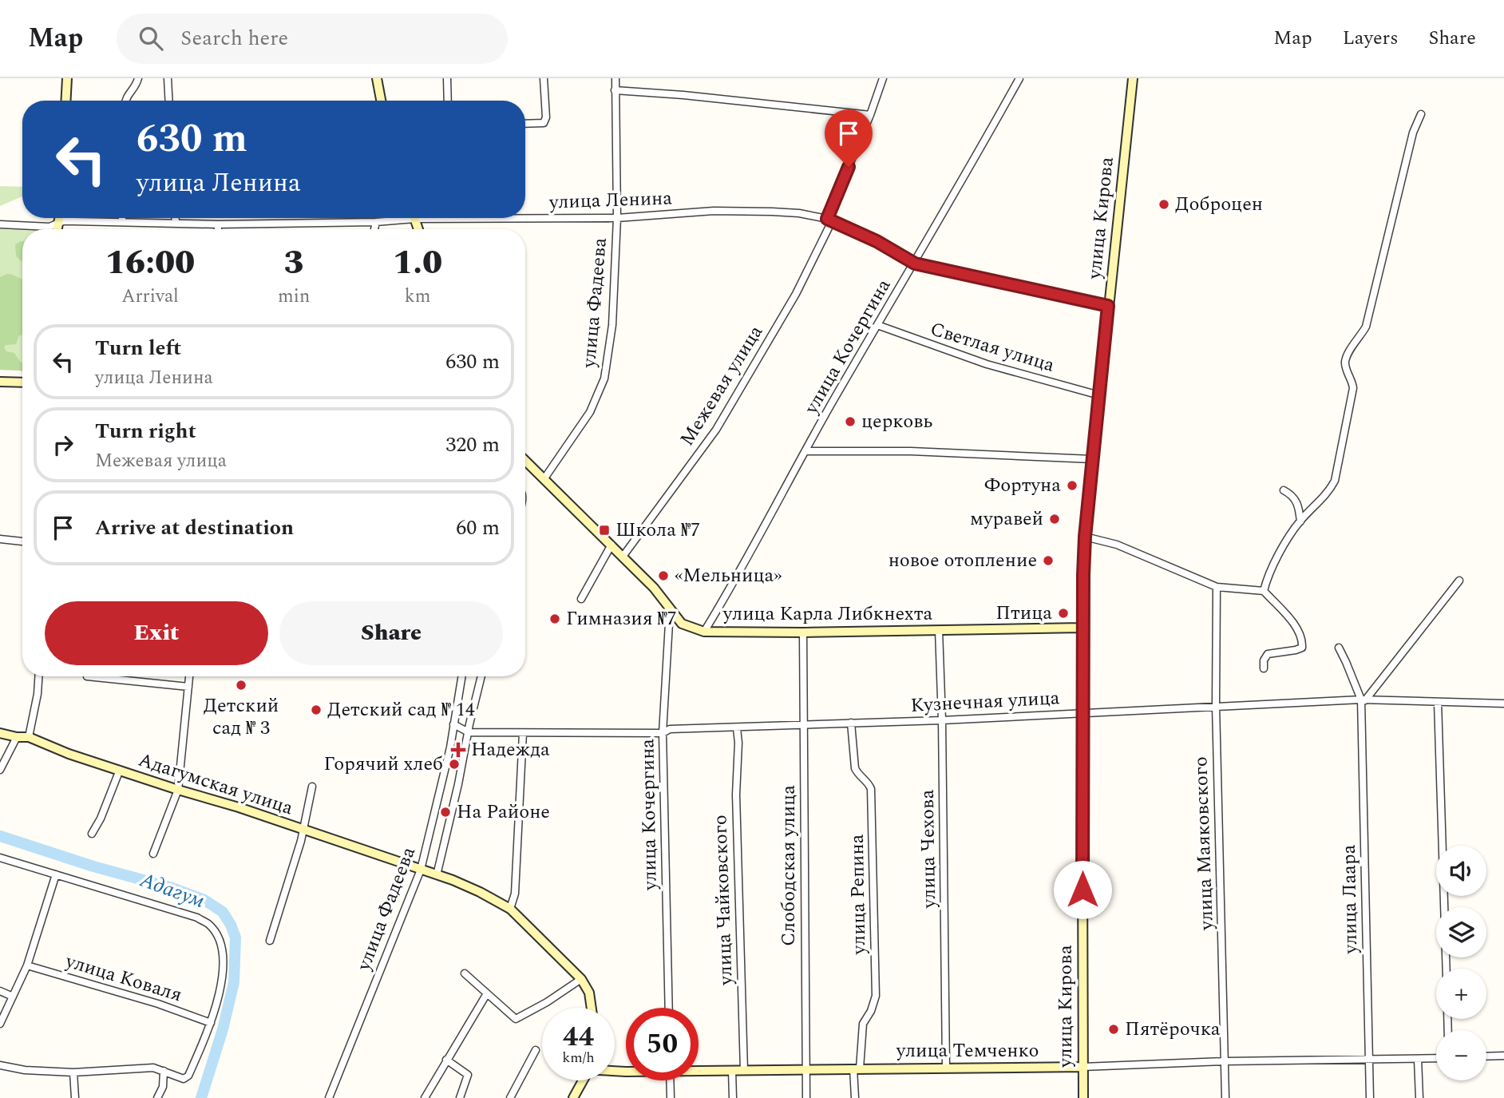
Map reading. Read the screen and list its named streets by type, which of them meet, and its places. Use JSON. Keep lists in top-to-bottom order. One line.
{"streets":{"main road":["улица Кирова","улица Карла Либкнехта","Адагумская улица","улица Темченко"],"street":["улица Ленина","улица Фадеева","улица Кочергина","Светлая улица","Межевая улица","Кузнечная улица","улица Маяковского","улица Чехова","Слободская улица","улица Репина","улица Лаара","улица Чайковского","улица Коваля"]},"crossings":[["улица Ленина","улица Кирова"],["улица Ленина","улица Фадеева"],["улица Ленина","улица Кочергина"],["улица Ленина","Межевая улица"],["улица Кирова","Светлая улица"],["улица Кирова","улица Карла Либкнехта"],["улица Кирова","Кузнечная улица"],["улица Кирова","улица Темченко"],["улица Фадеева","улица Карла Либкнехта"],["улица Фадеева","Кузнечная улица"],["улица Фадеева","Адагумская улица"],["улица Кочергина","Светлая улица"],["улица Кочергина","улица Карла Либкнехта"],["улица Кочергина","Кузнечная улица"],["Межевая улица","улица Карла Либкнехта"],["улица Карла Либкнехта","улица Чехова"],["улица Карла Либкнехта","Слободская улица"],["Кузнечная улица","улица Маяковского"],["Кузнечная улица","улица Чехова"],["Кузнечная улица","Слободская улица"],["Кузнечная улица","улица Репина"],["Кузнечная улица","улица Лаара"],["Кузнечная улица","улица Чайковского"],["улица Маяковского","улица Темченко"],["улица Чехова","улица Темченко"],["Слободская улица","улица Темченко"],["улица Репина","улица Темченко"],["улица Лаара","улица Темченко"],["улица Чайковского","улица Темченко"]],"water":["Адагум"],"places":{"other":["Доброцен","церковь","Фортуна","муравей","новое отопление","«Мельница»","Птица","Гимназия №7","Детский сад № 3","Детский сад № 14","Горячий хлеб","На Районе","Пятёрочка"],"transit":["Школа №7"],"health":["Надежда"]},"page":{"header":"Map","search":"Search here","nav":["Map","Layers","Share"],"turn":["630 m","улица Ленина"],"eta":["16:00","Arrival","3","min","1.0","km"],"list":[{"name":"Turn left","note":"улица Ленина","value":"630 m"},{"name":"Turn right","note":"Межевая улица","value":"320 m"},{"name":"Arrive at destination","value":"60 m"}],"buttons":["Exit","Share"],"map_buttons":["+","−"],"speed":"44 km/h","limit":"50"}}
